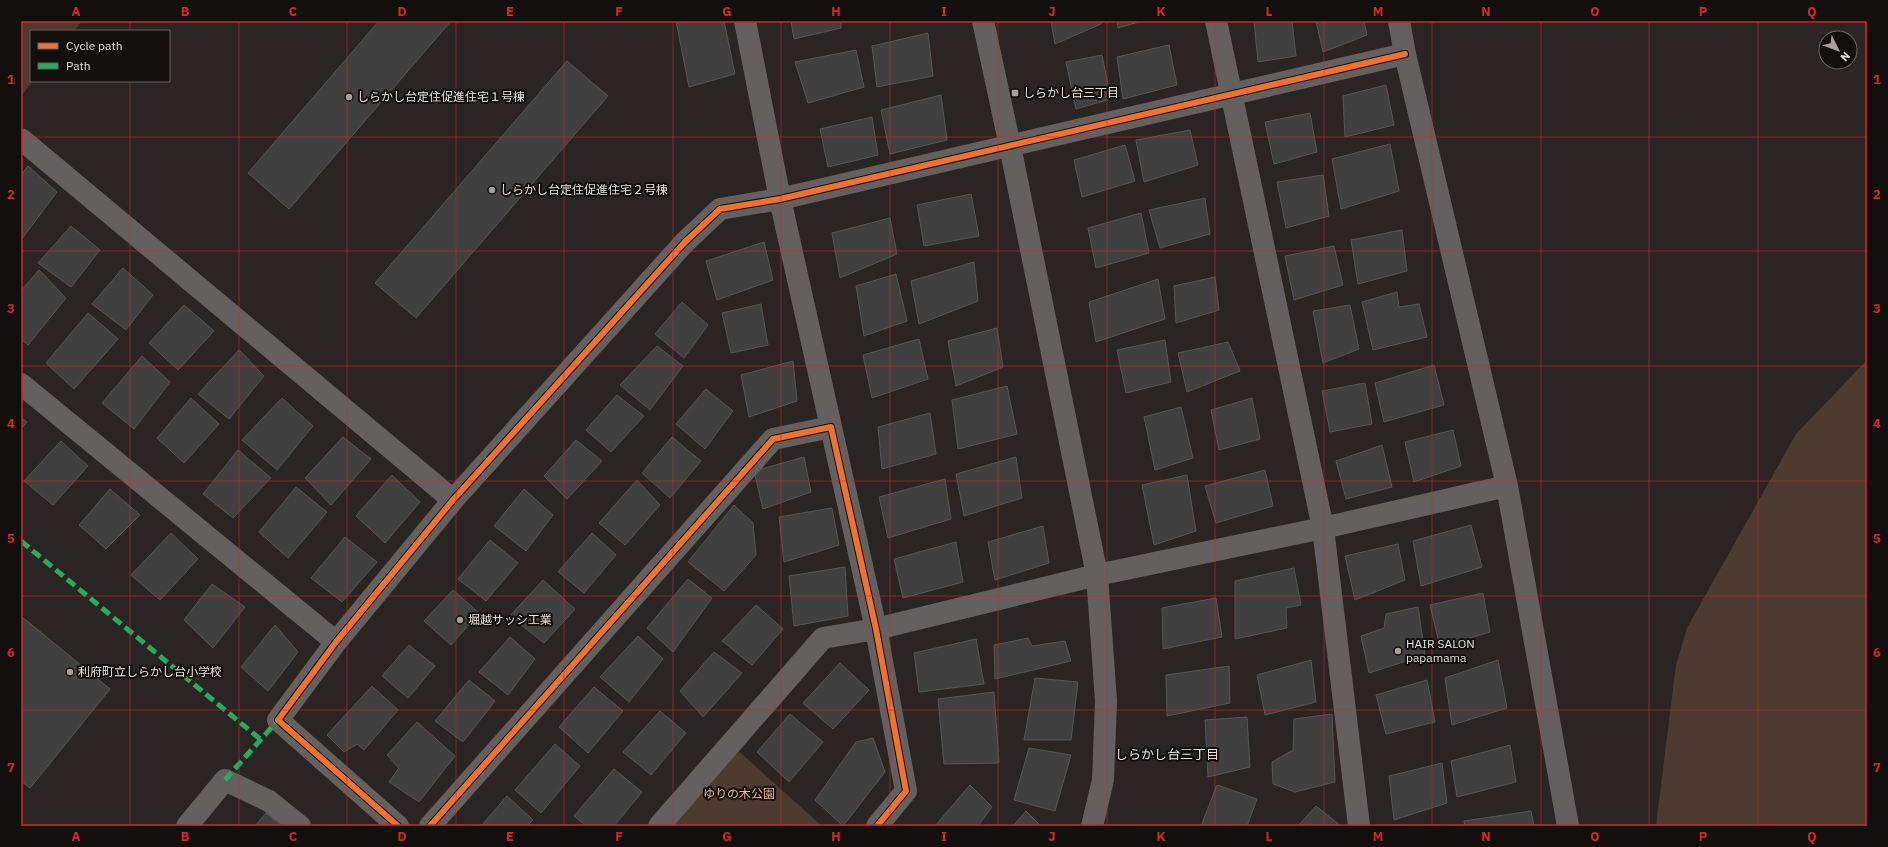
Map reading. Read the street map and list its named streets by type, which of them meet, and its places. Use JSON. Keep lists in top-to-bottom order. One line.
{"districts":["しらかし台三丁目"],"parks":["ゆりの木公園"],"places":{"transit":["しらかし台三丁目"],"other":["しらかし台定住促進住宅１号棟","しらかし台定住促進住宅２号棟","堀越サッシ工業","HAIR SALON papamama","利府町立しらかし台小学校"]},"legend":["Cycle path","Path"],"north":"bottom right","grid":{"columns":["A","B","C","D","E","F","G","H","I","J","K","L","M","N","O","P","Q"],"rows":["1","2","3","4","5","6","7"]}}
